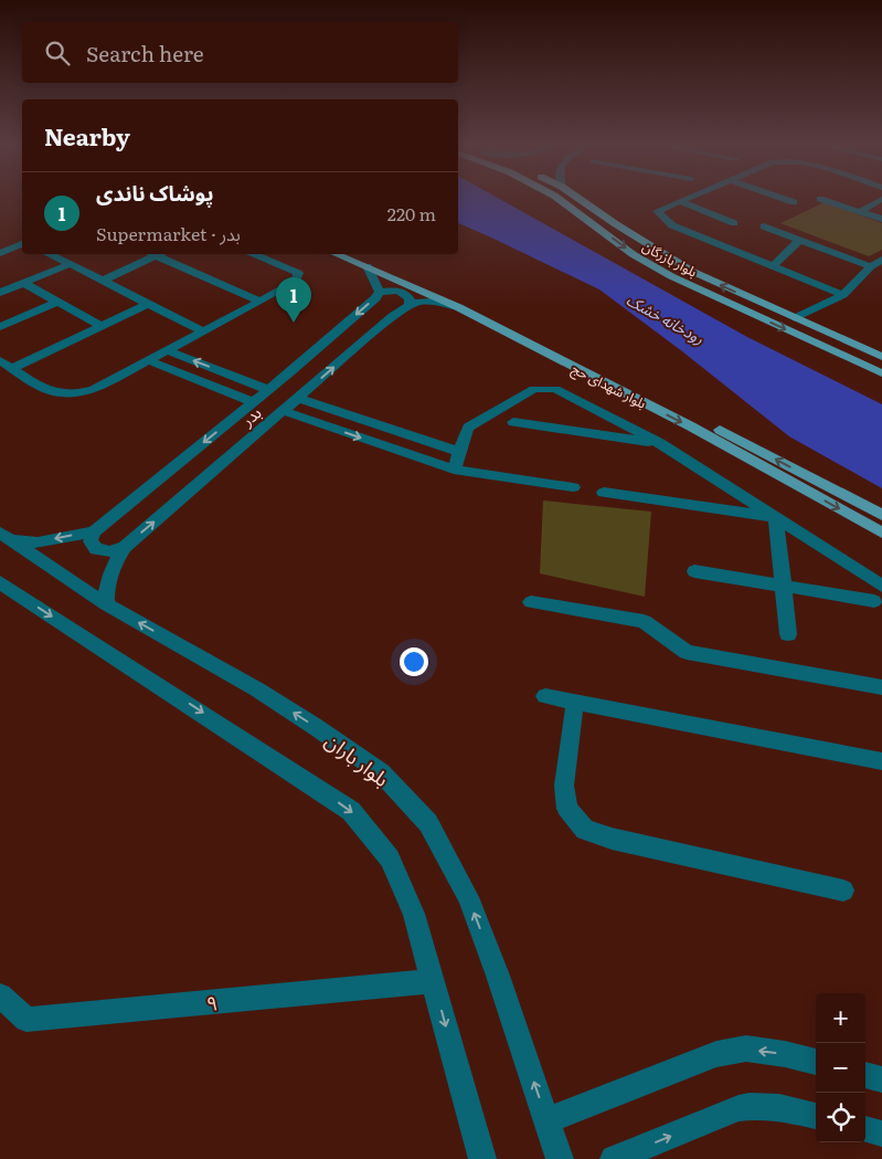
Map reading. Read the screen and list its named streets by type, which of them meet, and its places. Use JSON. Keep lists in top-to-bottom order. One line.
{"streets":{"main road":["بلوار بازرگان","بلوار شهدای حج"],"street":["بدر","بلوار باران","۹"]},"crossings":[["بدر","بلوار باران"]],"water":["رودخانه خشک"],"page":{"search":"Search here","heading":"Nearby","list":[{"mark":"1","name":"پوشاک ناندی","note":"Supermarket · بدر","value":"220 m"}],"pins":"1","map_buttons":["+","−"]}}
